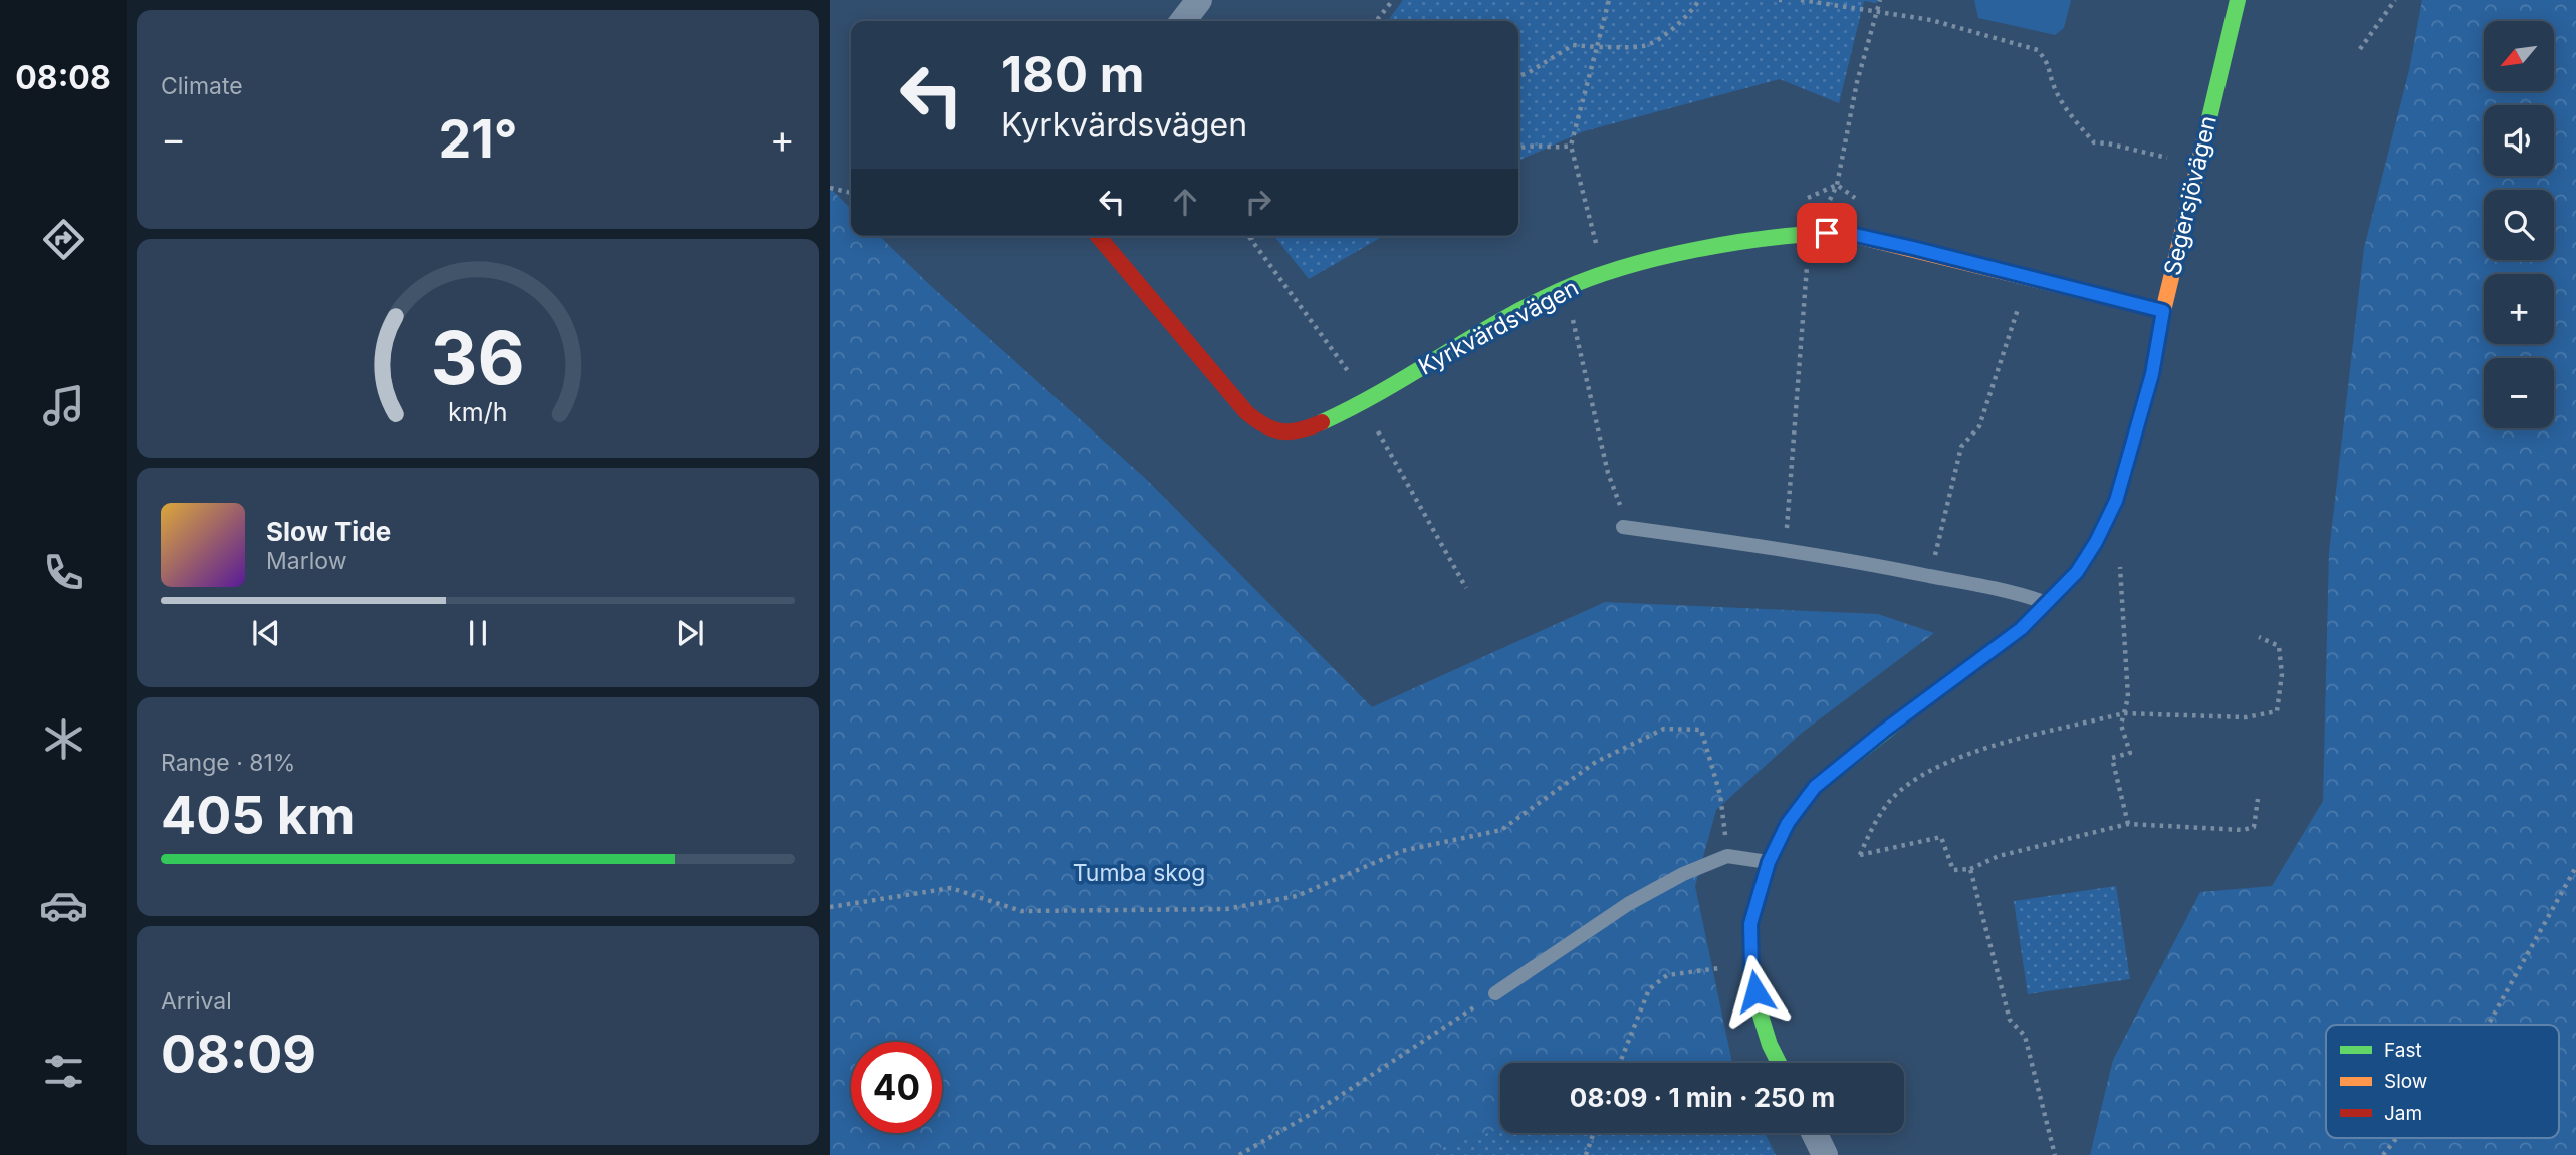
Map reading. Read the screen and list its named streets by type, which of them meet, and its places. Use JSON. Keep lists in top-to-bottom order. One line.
{"streets":{"street":["Segersjövägen","Kyrkvärdsvägen"]},"crossings":[["Segersjövägen","Kyrkvärdsvägen"]],"parks":["Tumba skog"],"legend":["Fast","Slow","Jam"],"north":"bottom left","page":{"tabs":"08:08","tile":["Climate",["Range · 81%","405 km"],["Arrival","08:09"]],"map_buttons":["+","−"],"turn":["180 m","Kyrkvärdsvägen"],"heat":["−","21°","+"],"song":["Slow Tide","Marlow"],"limit":"40","trip":"08:09 · 1 min · 250 m","gauge":["36","km/h"]}}
